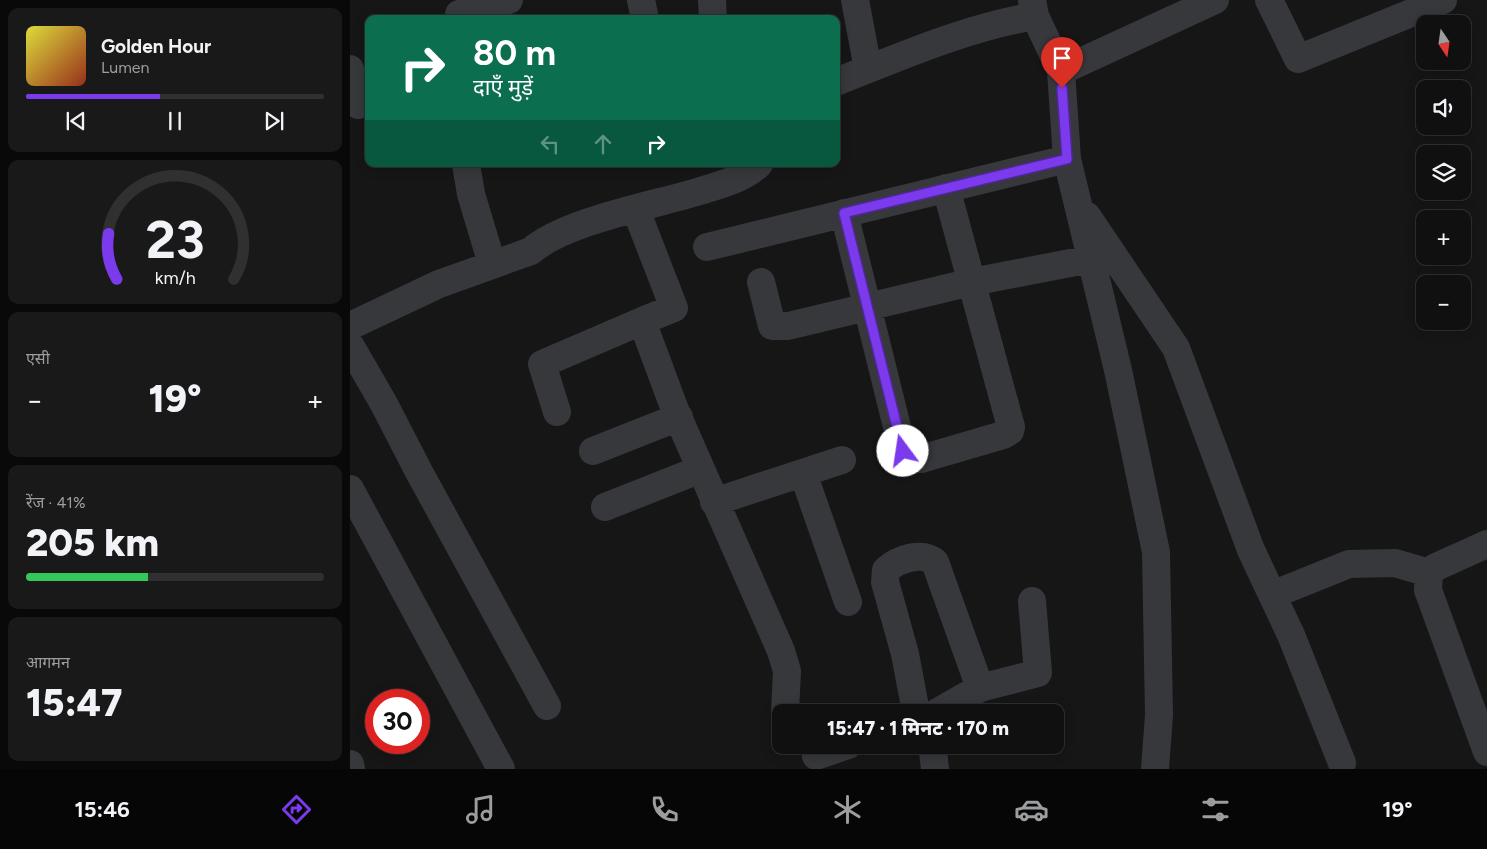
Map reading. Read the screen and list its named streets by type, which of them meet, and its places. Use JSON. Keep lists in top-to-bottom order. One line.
{"north":"bottom","page":{"map_buttons":["+","−"],"turn":["80 m","दाएँ मुड़ें"],"song":["Golden Hour","Lumen"],"tile":["एसी",["रेंज · 41%","205 km"],["आगमन","15:47"]],"heat":["−","19°","+"],"limit":"30","trip":"15:47 · 1 मिनट · 170 m","tabs":["15:46","19°"],"gauge":["23","km/h"]}}
